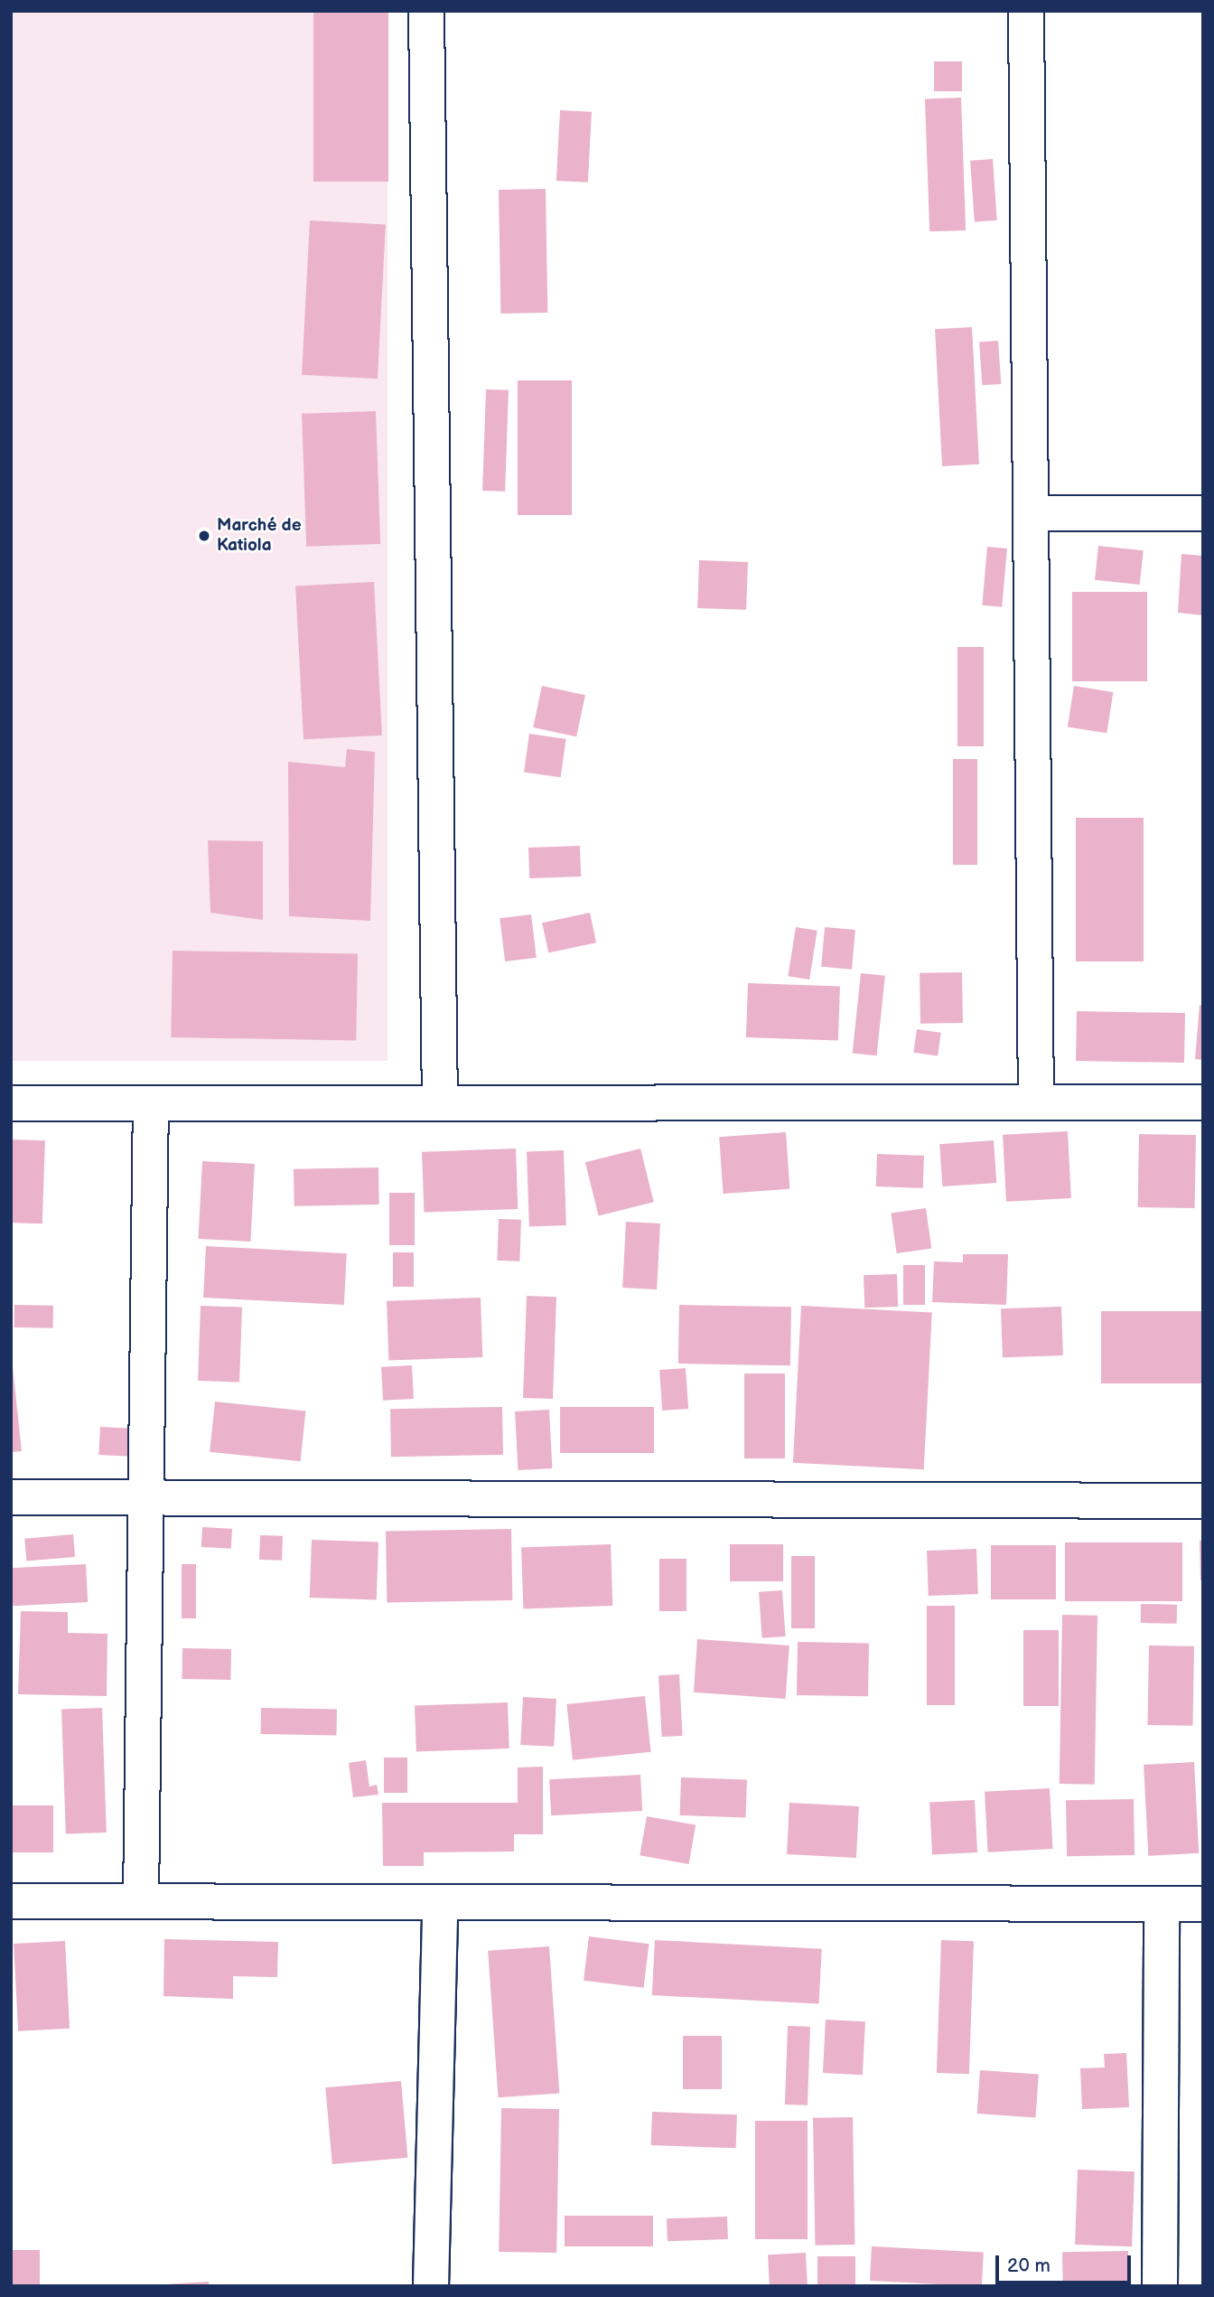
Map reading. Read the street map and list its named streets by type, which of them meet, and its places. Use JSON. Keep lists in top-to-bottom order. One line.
{"places":["Marché de Katiola"],"scale_bar":"20 m"}
